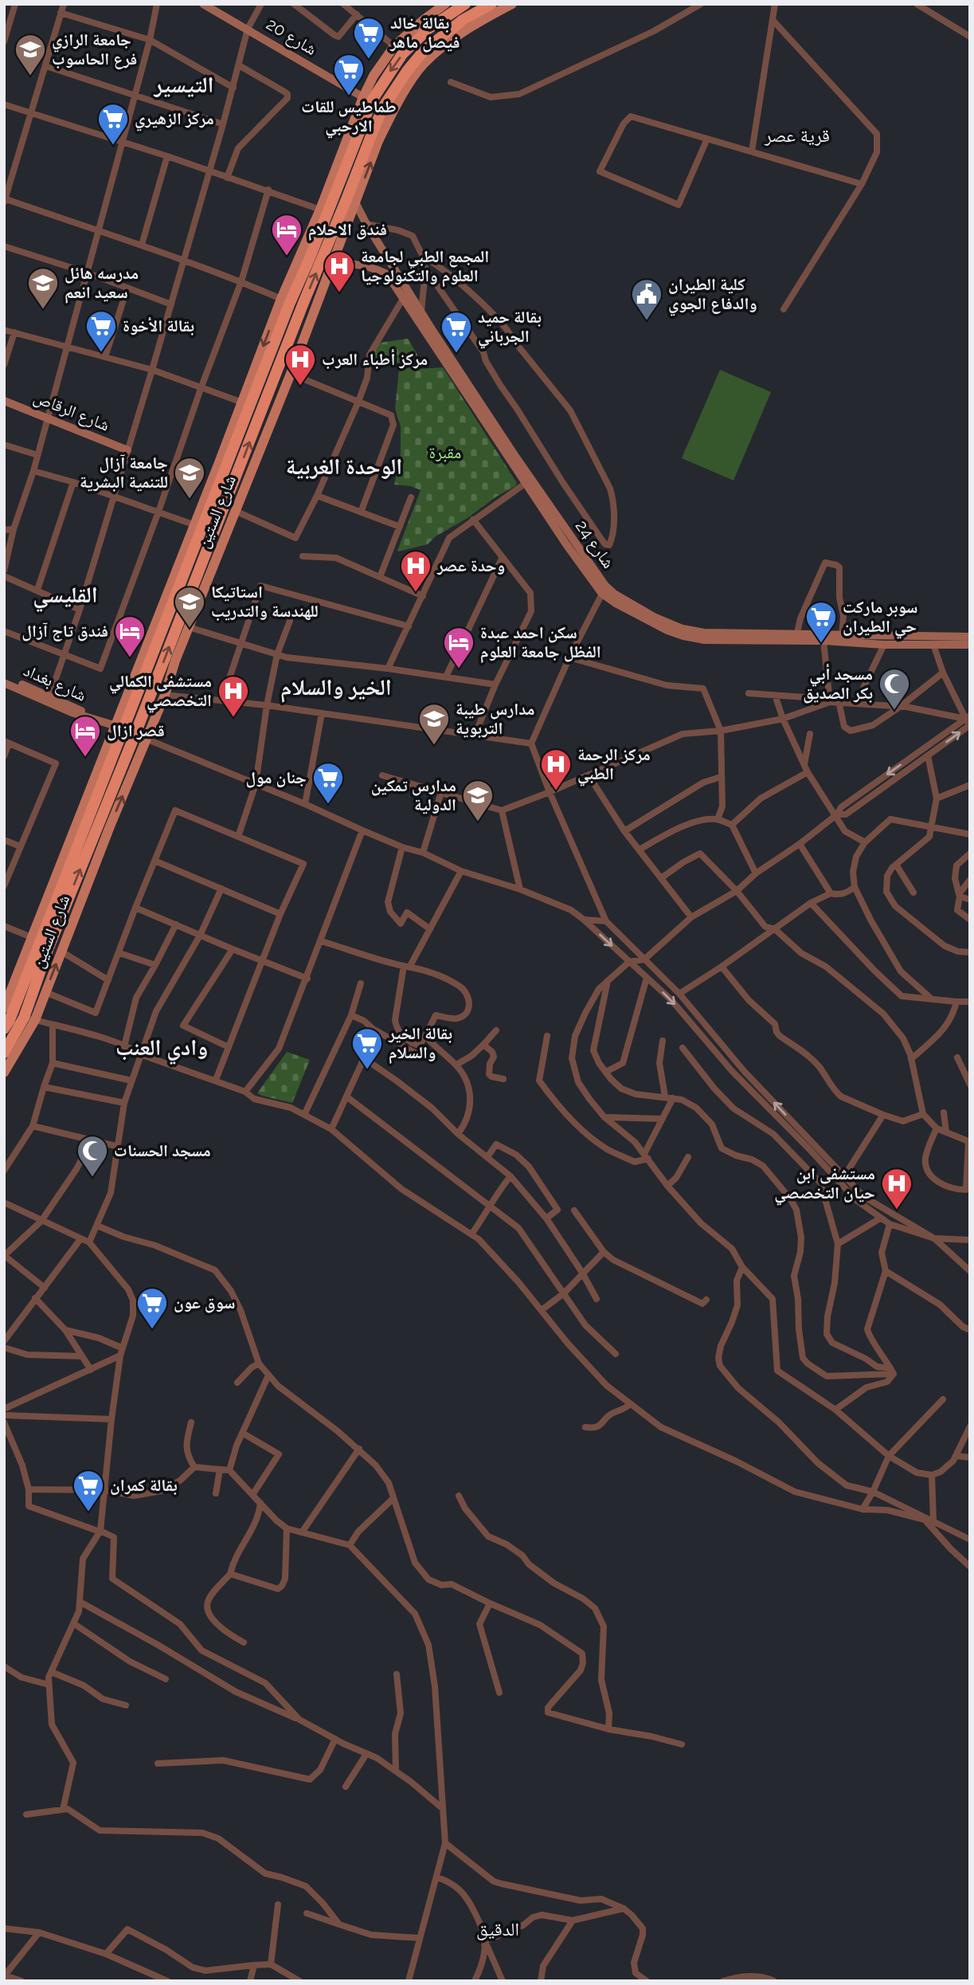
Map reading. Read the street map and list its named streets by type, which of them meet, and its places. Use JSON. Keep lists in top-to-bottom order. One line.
{"streets":{"highway":["شارع الستين"],"street":["شارع 20","شارع الرقاص","شارع 24","شارع بغداد"]},"crossings":[["شارع 20","شارع الستين"],["شارع الستين","شارع 24"]],"districts":["التيسير","قرية عصر","الوحدة الغربية","القليسي","الخير والسلام","وادي العنب","الدقيق"],"parks":["مقبرة"],"places":{"supermarket":["بقالة خالد فيصل ماهر","طماطيس للقات الارحبي","مركز الزهيري","بقالة الأخوة","بقالة حميد الجرباني","سوبر ماركت حي الطيران","جنان مول","بقالة الخير والسلام","سوق عون","بقالة كمران"],"school or university":["جامعة الرازي فرع الحاسوب","مدرسه هائل سعيد انعم","جامعة آزال للتنمية البشرية","استاتيكا للهندسة والتدريب","مدارس طيبة التربوية","مدارس تمكين الدولية"],"hotel":["فندق الاحلام","فندق تاج آزال","سكن احمد عبدة الفظل جامعة العلوم","قصر ازال"],"hospital":["المجمع الطبي لجامعة العلوم والتكنولوجيا","مركز أطباء العرب","وحدة عصر","مستشفى الكمالي التخصصي","مركز الرحمة الطبي","مستشفى ابن حيان التخصصي"],"public building":["كلية الطيران والدفاع الجوي"],"mosque":["مسجد أبي بكر الصديق","مسجد الحسنات"]}}
